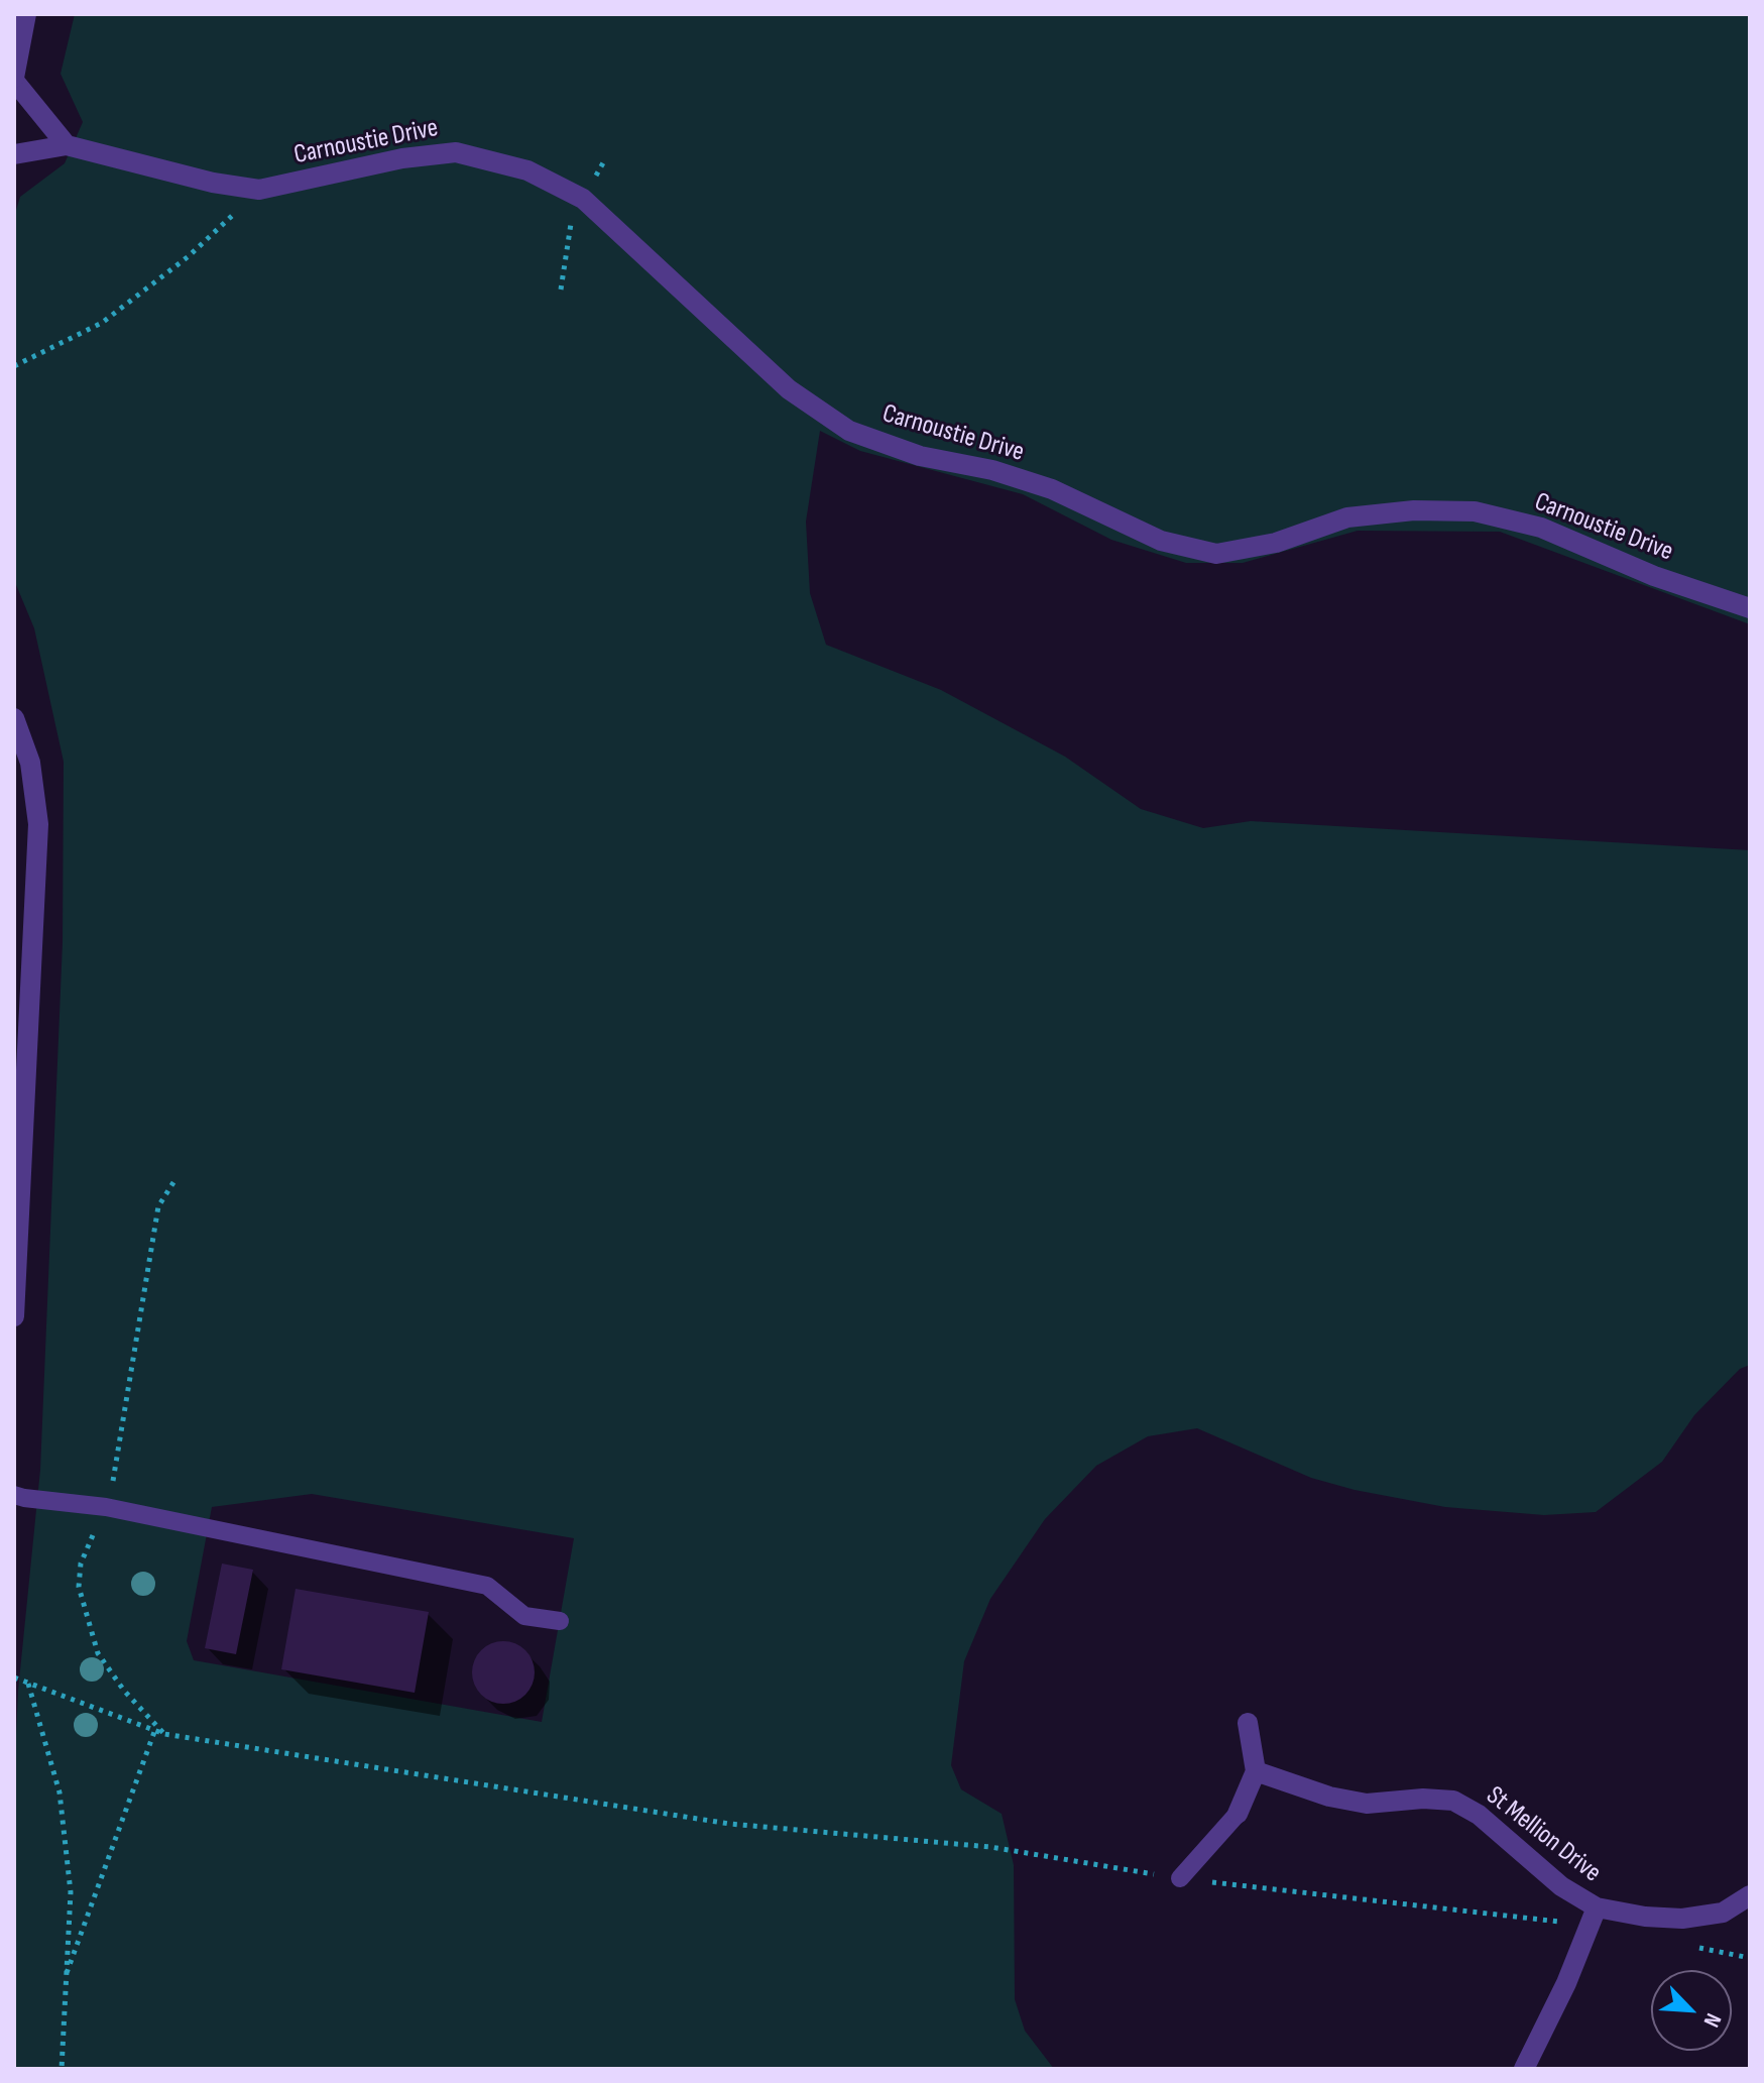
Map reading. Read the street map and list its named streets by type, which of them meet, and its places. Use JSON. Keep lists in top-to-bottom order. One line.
{"streets":{"street":["Carnoustie Drive","St Mellion Drive"]},"north":"bottom right"}
